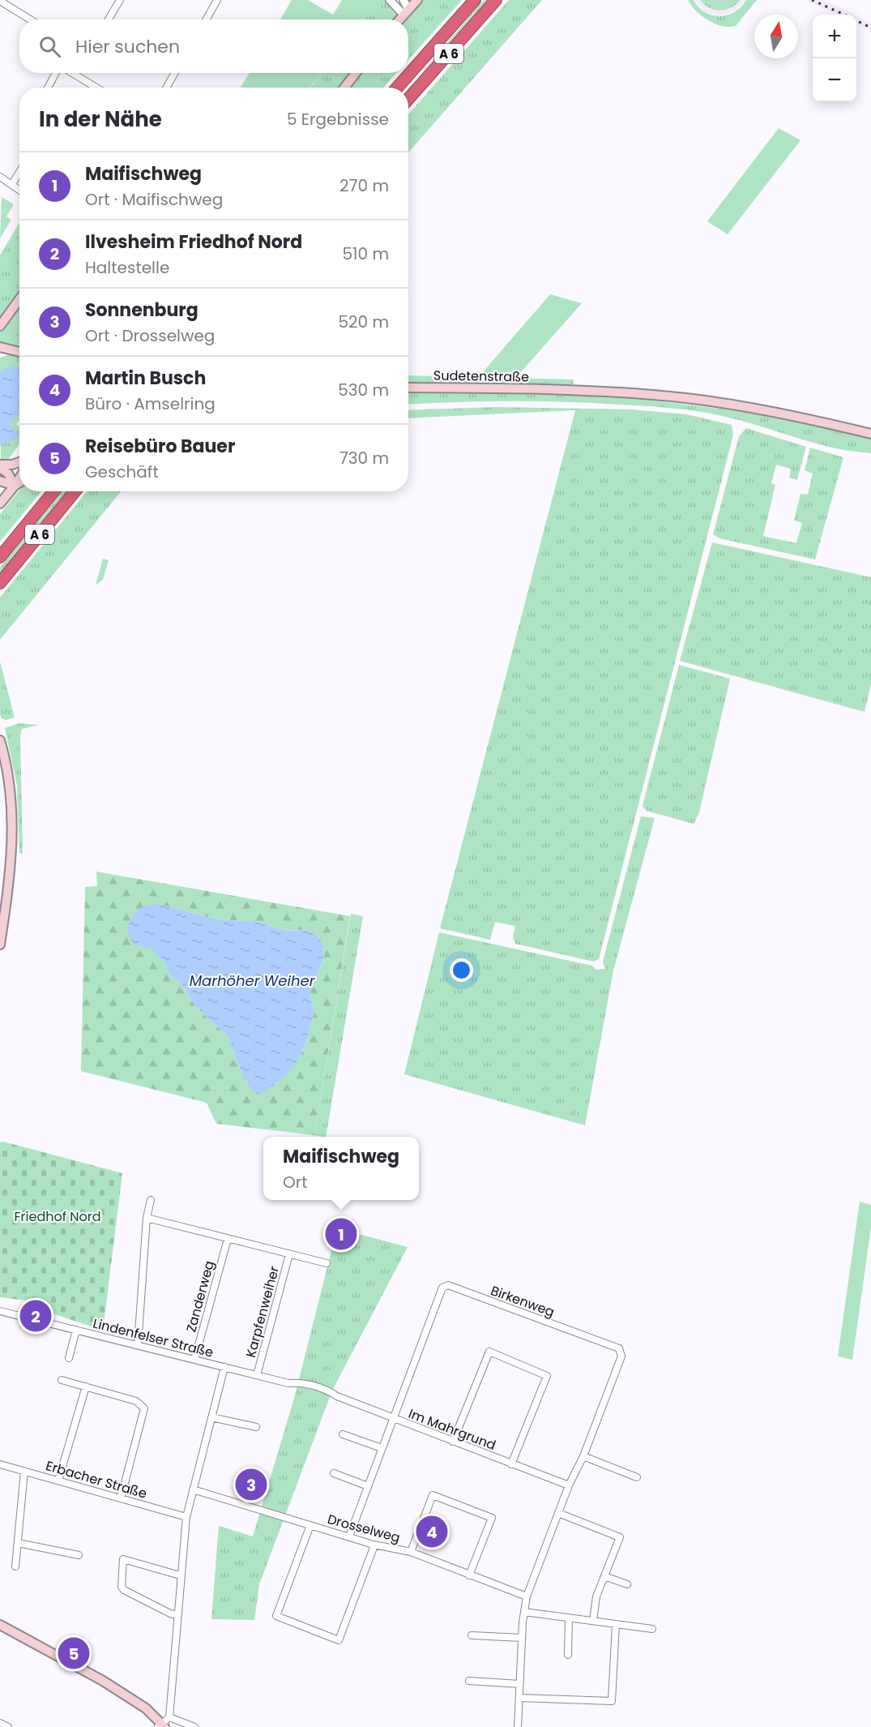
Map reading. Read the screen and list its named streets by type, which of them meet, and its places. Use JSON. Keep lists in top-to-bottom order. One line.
{"streets":{"highway":["A 6"],"main road":["Sudetenstraße"],"street":["Zanderweg","Birkenweg","Karpfenweiher","Lindenfelser Straße","Im Mahrgrund","Erbacher Straße","Drosselweg"]},"crossings":[["Zanderweg","Lindenfelser Straße"],["Birkenweg","Im Mahrgrund"],["Karpfenweiher","Im Mahrgrund"],["Lindenfelser Straße","Im Mahrgrund"]],"water":["Marhöher Weiher"],"parks":["Friedhof Nord"],"north":"top","page":{"map_buttons":["+","−"],"search":"Hier suchen","heading":["In der Nähe","5 Ergebnisse"],"list":[{"mark":"1","name":"Maifischweg","note":"Ort · Maifischweg","value":"270 m"},{"mark":"2","name":"Ilvesheim Friedhof Nord","note":"Haltestelle","value":"510 m"},{"mark":"3","name":"Sonnenburg","note":"Ort · Drosselweg","value":"520 m"},{"mark":"4","name":"Martin Busch","note":"Büro · Amselring","value":"530 m"},{"mark":"5","name":"Reisebüro Bauer","note":"Geschäft","value":"730 m"}],"popup":["Maifischweg","Ort"],"pins":["1","2","3","4","5"]}}
